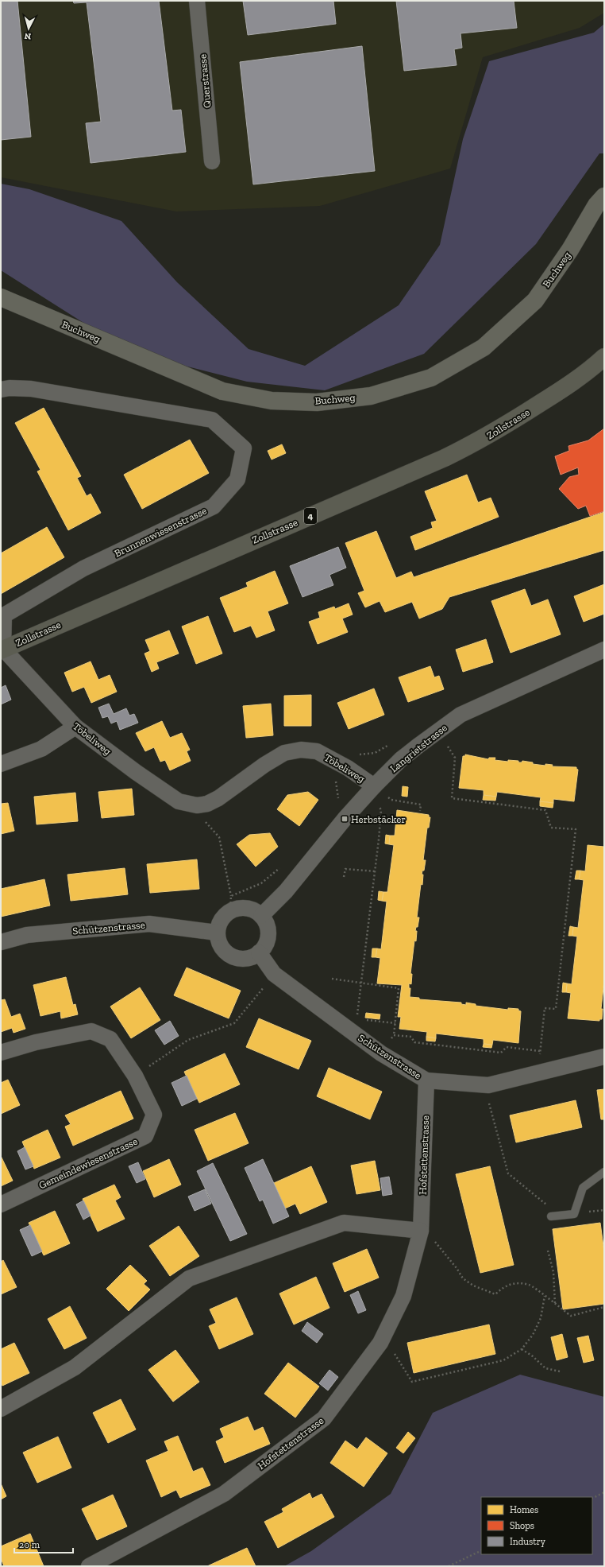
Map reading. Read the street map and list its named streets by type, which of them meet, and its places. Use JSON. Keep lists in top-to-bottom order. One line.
{"streets":{"main road":["Zollstrasse","4"],"street":["Querstrasse","Buchweg","Brunnenwiesenstrasse","Töbeliweg","Langrietstrasse","Schützenstrasse","Hofstettenstrasse","Gemeindewiesenstrasse"]},"crossings":[["Zollstrasse","Brunnenwiesenstrasse"],["Zollstrasse","Töbeliweg"],["Brunnenwiesenstrasse","Töbeliweg"],["Töbeliweg","Langrietstrasse"],["Langrietstrasse","Schützenstrasse"],["Schützenstrasse","Hofstettenstrasse"]],"places":{"transit":["Herbstäcker"]},"legend":["Homes","Shops","Industry"],"scale_bar":"20 m","north":"bottom"}
